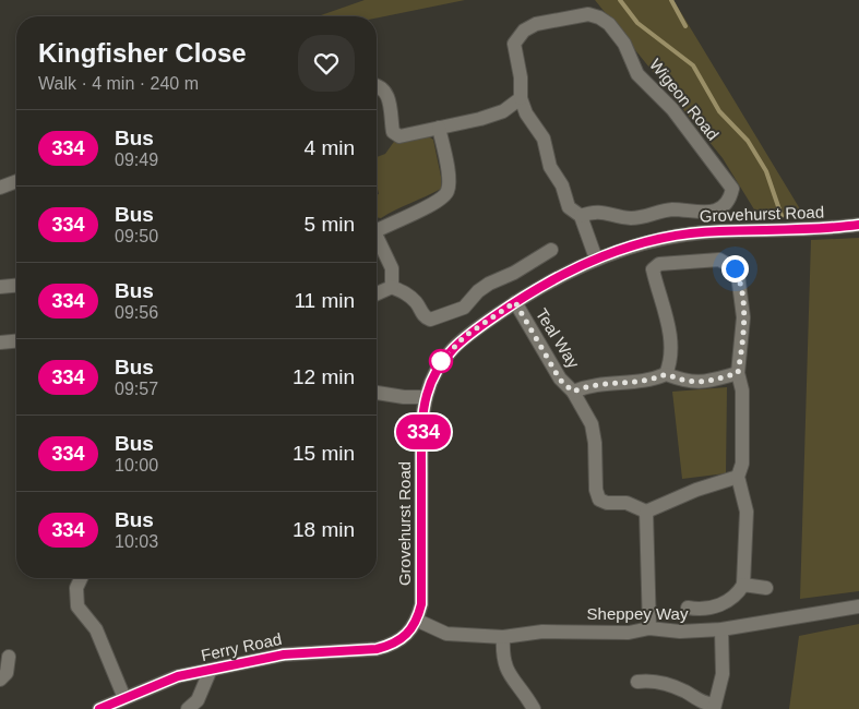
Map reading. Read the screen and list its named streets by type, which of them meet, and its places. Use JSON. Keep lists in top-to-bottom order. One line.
{"streets":{"street":["Wigeon Road","Grovehurst Road","Teal Way","Sheppey Way","Ferry Road"]},"crossings":[["Grovehurst Road","Teal Way"],["Grovehurst Road","Sheppey Way"],["Grovehurst Road","Ferry Road"],["Sheppey Way","Ferry Road"]],"lines":["bus line 334"],"page":{"on_map":"334","heading":["Kingfisher Close","Walk · 4 min · 240 m"],"list":[{"mark":"334","name":"Bus","note":"09:49","value":"4 min"},{"mark":"334","name":"Bus","note":"09:50","value":"5 min"},{"mark":"334","name":"Bus","note":"09:56","value":"11 min"},{"mark":"334","name":"Bus","note":"09:57","value":"12 min"},{"mark":"334","name":"Bus","note":"10:00","value":"15 min"},{"mark":"334","name":"Bus","note":"10:03","value":"18 min"}]}}
